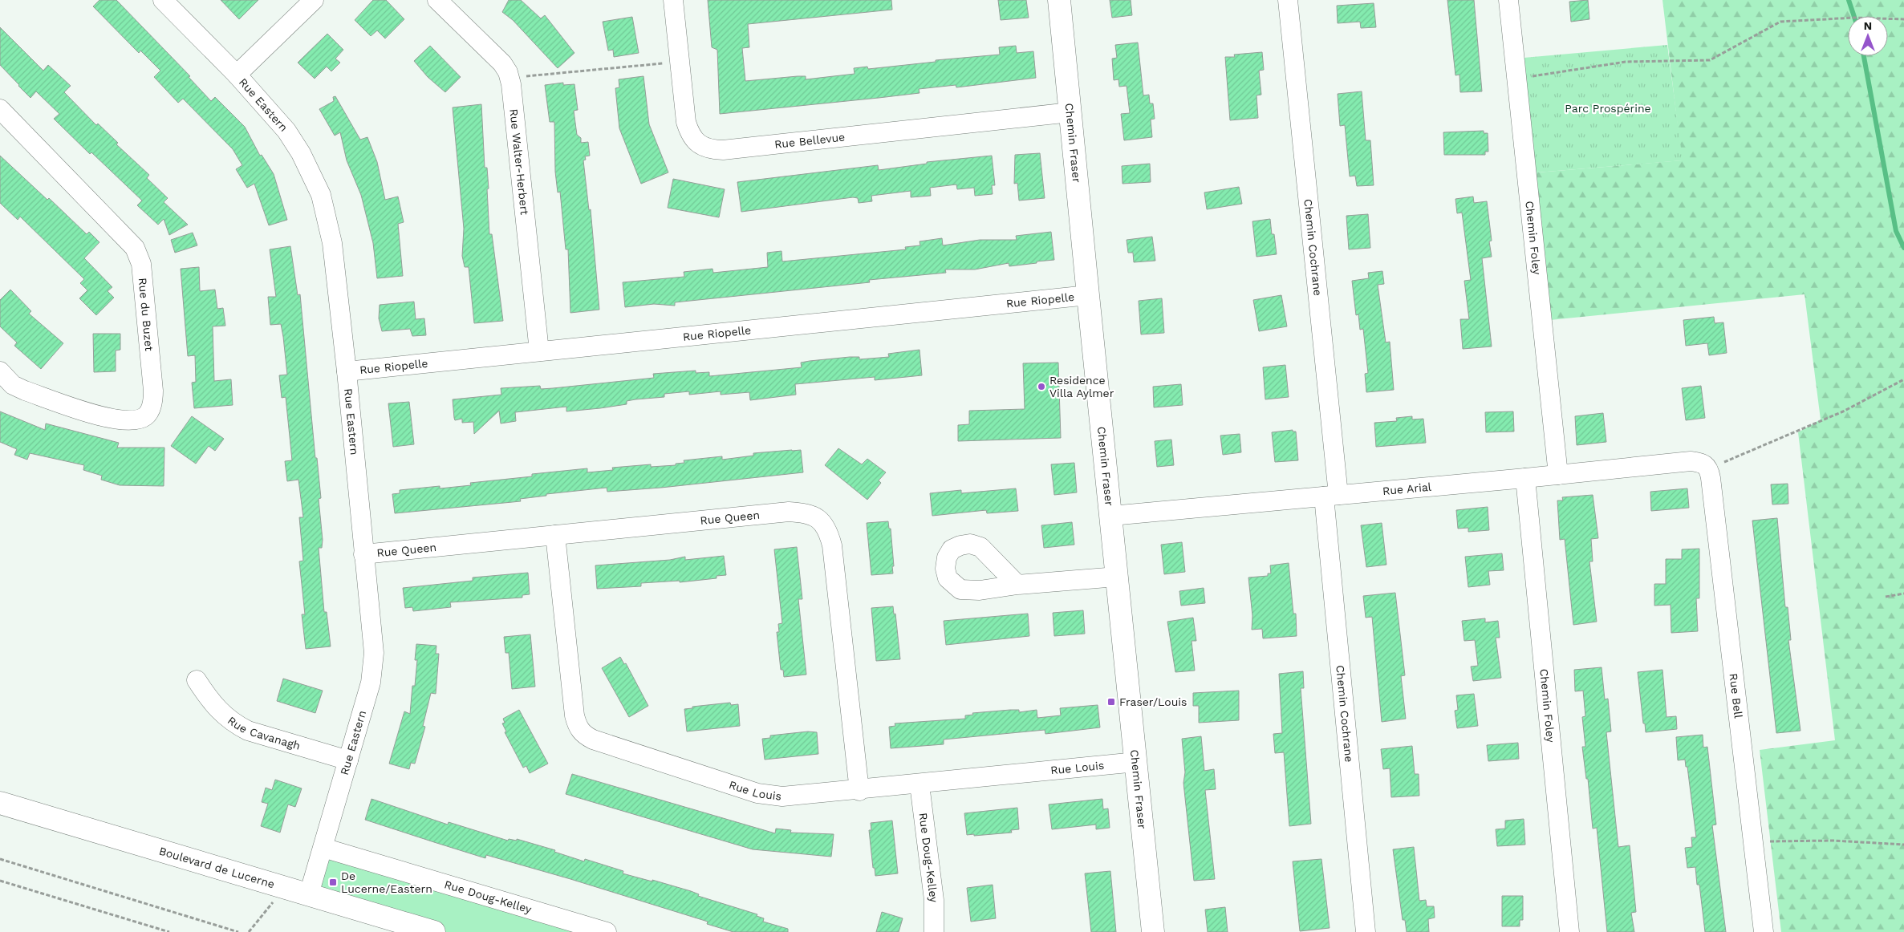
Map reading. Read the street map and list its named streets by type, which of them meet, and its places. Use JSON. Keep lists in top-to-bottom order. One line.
{"streets":{"street":["Rue Eastern","Rue Bellevue","Chemin Fraser","Rue Walter-Herbert","Chemin Foley","Chemin Cochrane","Rue Riopelle","Rue du Buzet","Rue Arial","Rue Queen","Rue Bell","Rue Cavanagh","Rue Louis","Rue Doug-Kelley","Boulevard de Lucerne"]},"crossings":[["Rue Eastern","Rue Riopelle"],["Rue Eastern","Rue Queen"],["Rue Eastern","Rue Cavanagh"],["Rue Eastern","Rue Doug-Kelley"],["Rue Eastern","Boulevard de Lucerne"],["Rue Bellevue","Chemin Fraser"],["Chemin Fraser","Rue Riopelle"],["Chemin Fraser","Rue Arial"],["Chemin Fraser","Rue Louis"],["Rue Walter-Herbert","Rue Riopelle"],["Chemin Foley","Rue Arial"],["Chemin Cochrane","Rue Arial"],["Rue Arial","Rue Bell"],["Rue Queen","Rue Louis"],["Rue Louis","Rue Doug-Kelley"]],"parks":["Parc Prospérine"],"places":{"other":["Residence Villa Aylmer"],"transit":["Fraser/Louis","De Lucerne/Eastern"]},"north":"top"}
